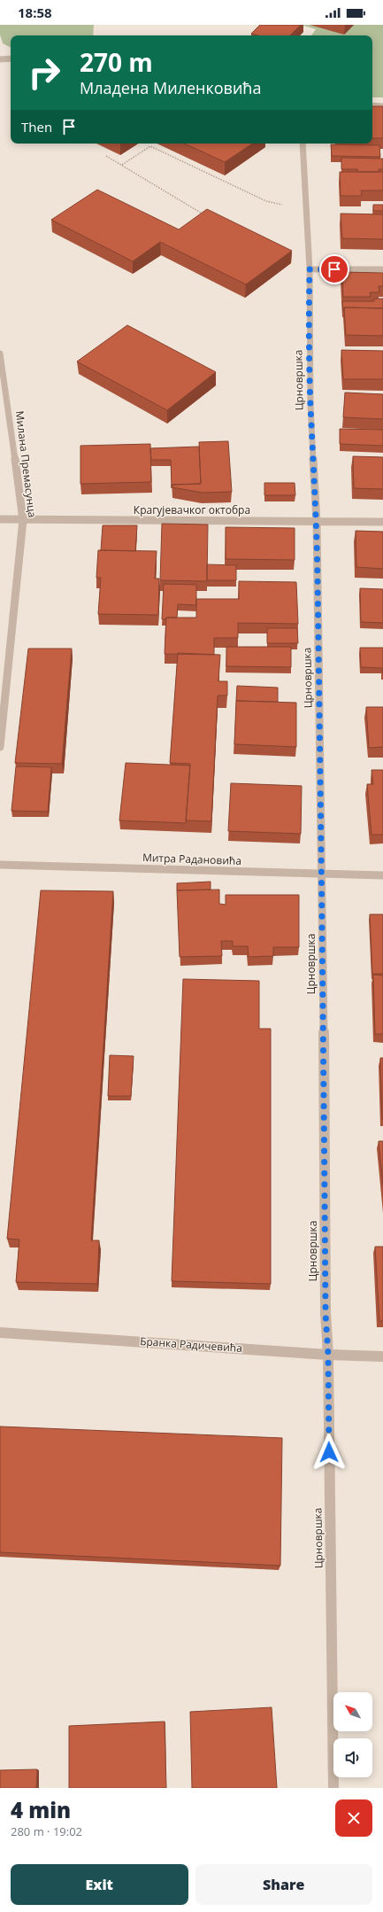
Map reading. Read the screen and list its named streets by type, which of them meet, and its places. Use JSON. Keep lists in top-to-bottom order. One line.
{"streets":{"street":["Црновршка","Милана Премасунца","Крагујевачког октобра","Митра Радановића","Бранка Радичевића"]},"crossings":[["Црновршка","Крагујевачког октобра"],["Црновршка","Митра Радановића"],["Црновршка","Бранка Радичевића"],["Милана Премасунца","Крагујевачког октобра"]],"north":"top left","page":{"status":"18:58","turn":["270 m","Младена Миленковића"],"then":"Then","heading":["4 min","280 m · 19:02"],"buttons":["Exit","Share"]}}
